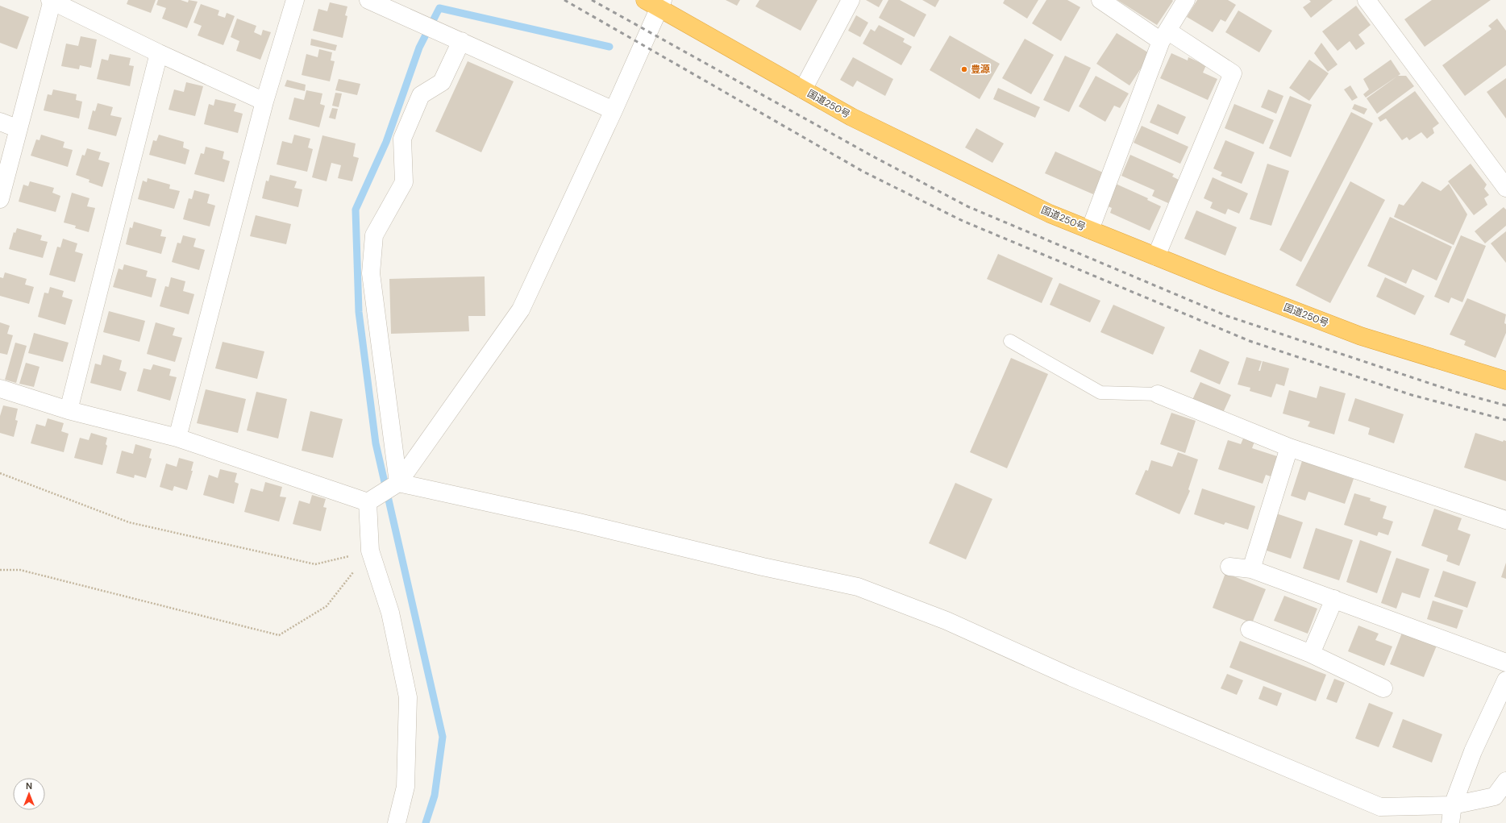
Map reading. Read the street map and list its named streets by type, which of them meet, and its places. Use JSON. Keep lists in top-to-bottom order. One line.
{"streets":{"highway":["国道250号"]},"places":["豊源"],"north":"top"}
